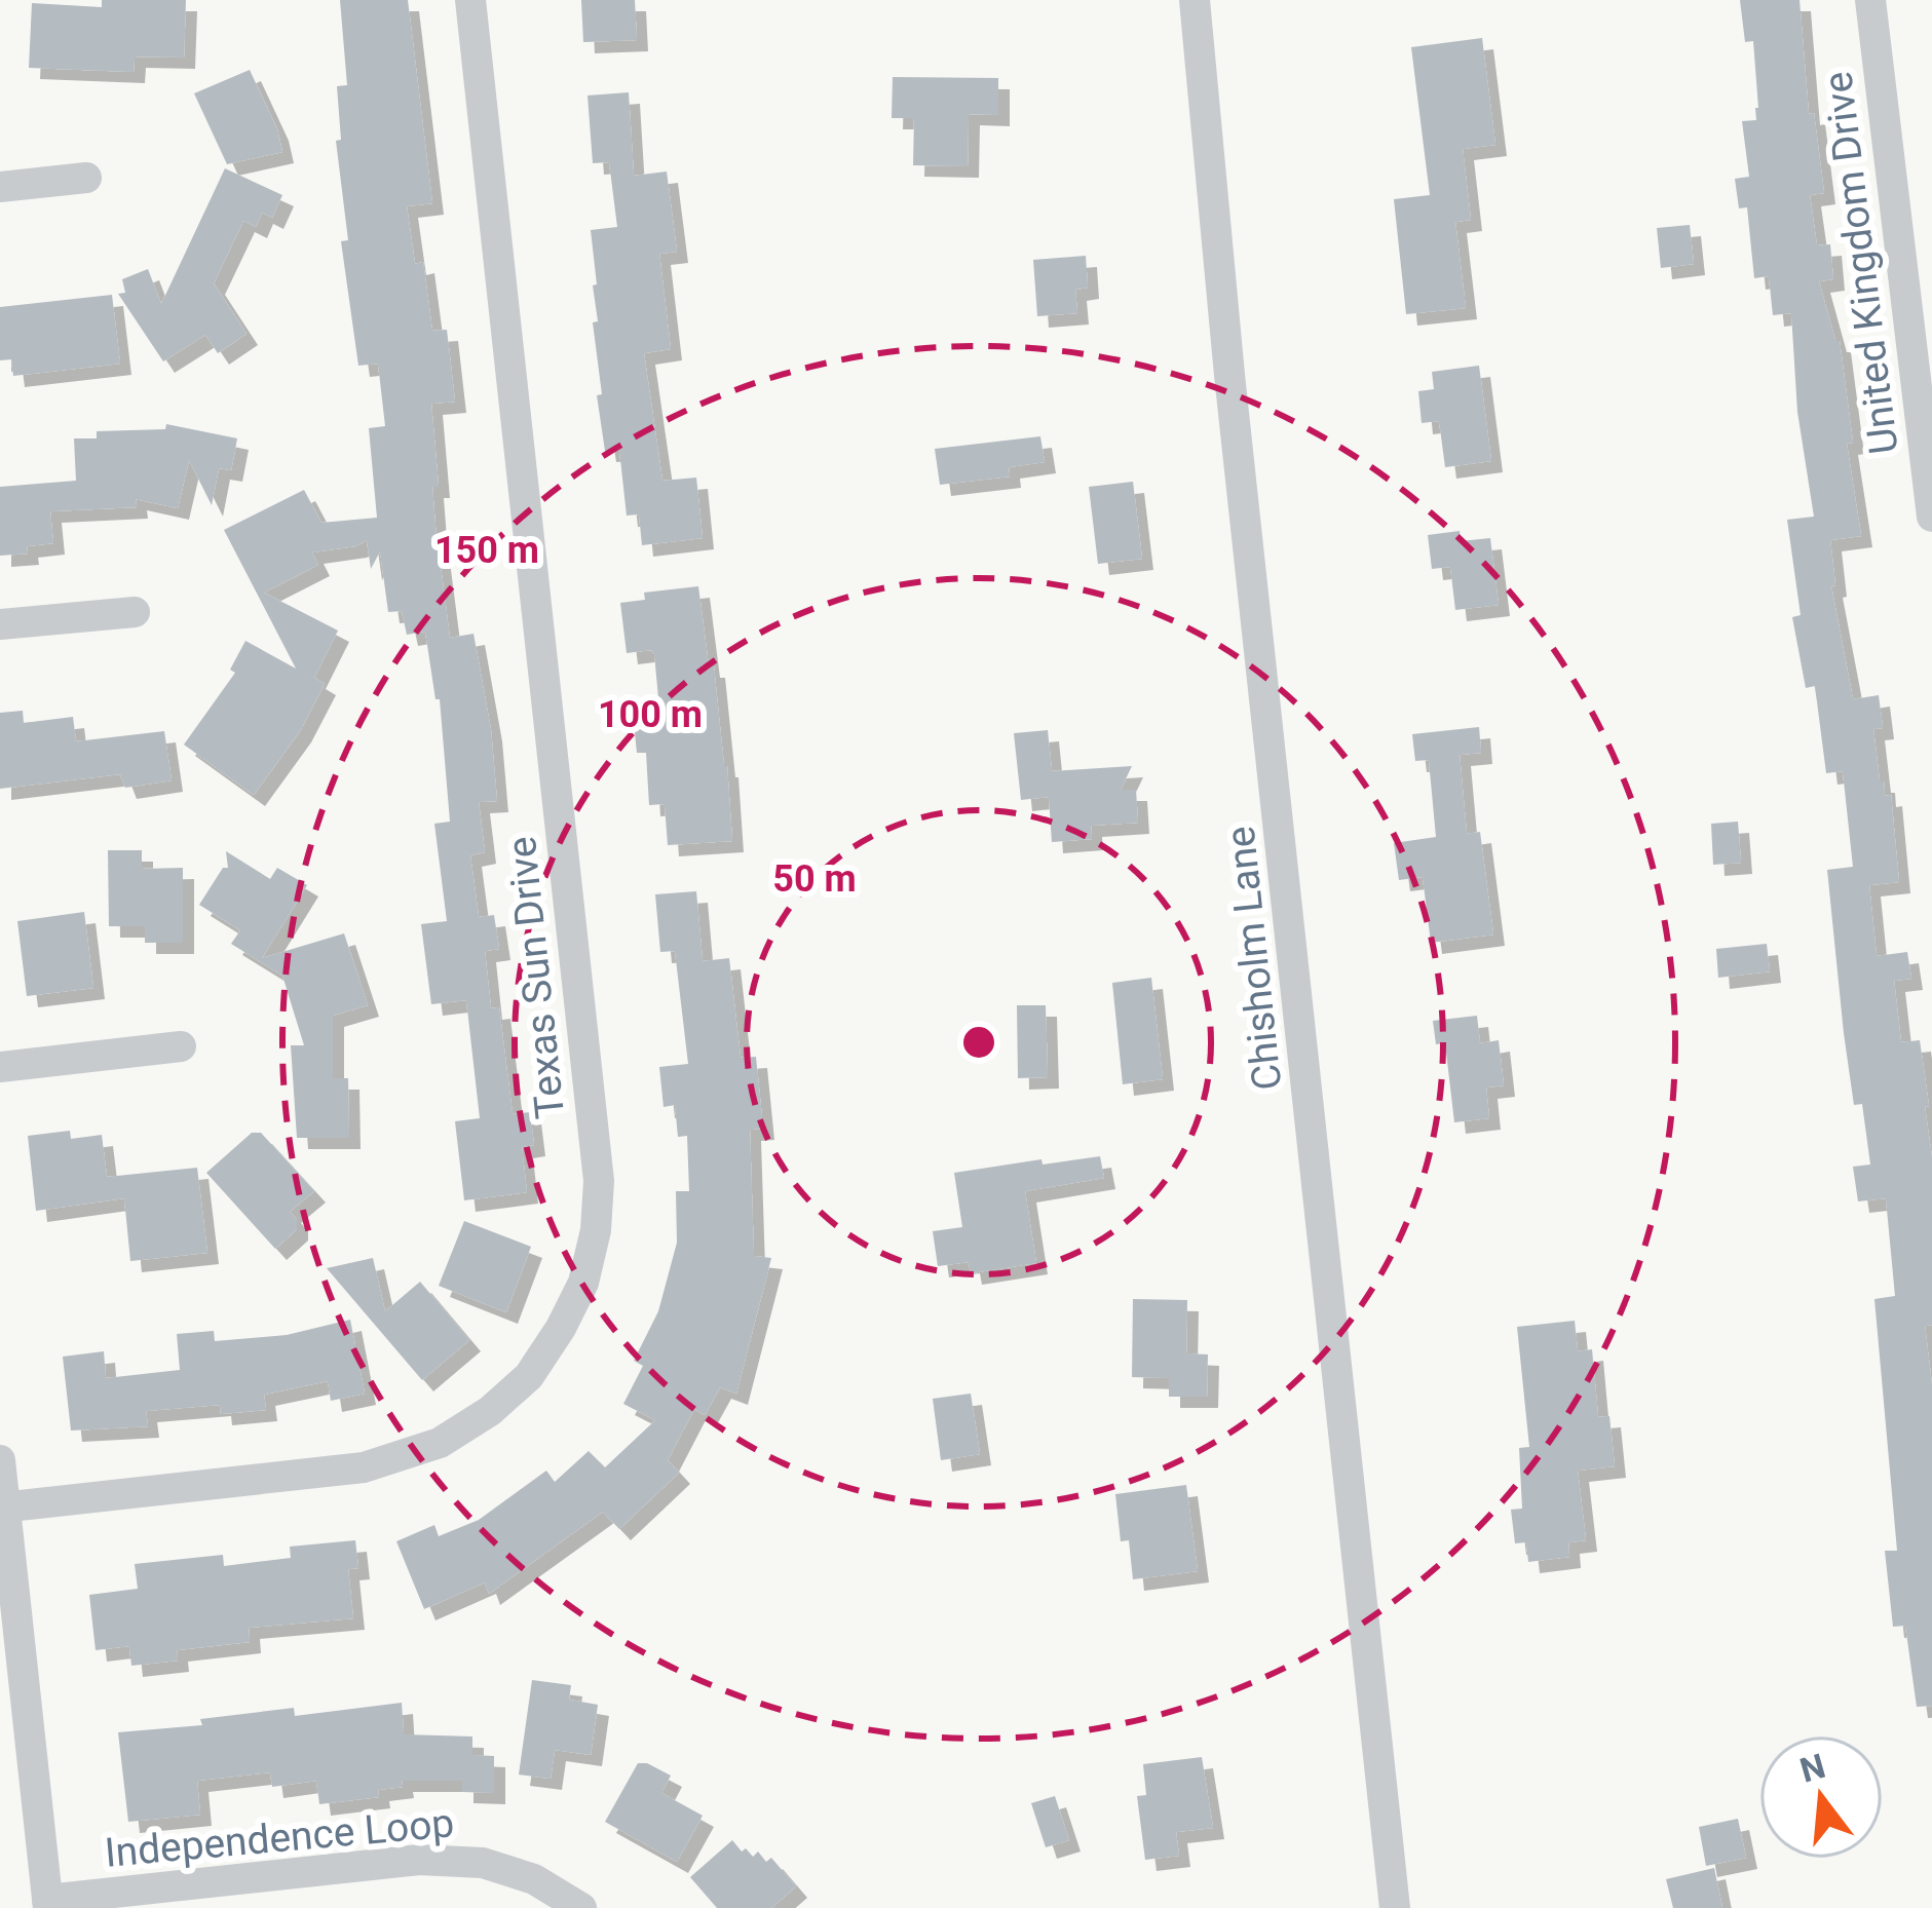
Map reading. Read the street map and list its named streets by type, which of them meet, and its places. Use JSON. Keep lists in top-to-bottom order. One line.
{"streets":{"street":["United Kingdom Drive","Chisholm Lane","Texas Sun Drive","Independence Loop"]},"north":"top","rings":["150 m","100 m","50 m"]}
